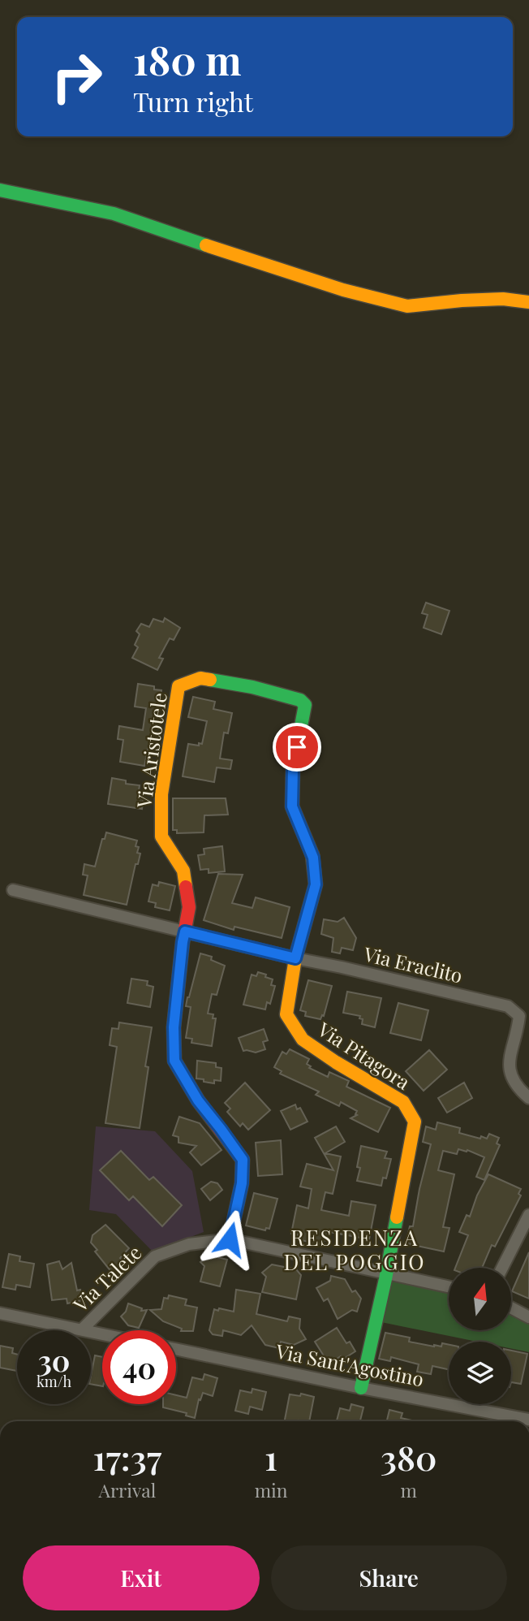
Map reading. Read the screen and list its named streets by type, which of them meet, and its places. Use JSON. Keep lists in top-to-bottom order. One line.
{"streets":{"street":["Via Aristotele","Via Eraclito","Via Pitagora","Via Talete","Via Sant'Agostino"]},"crossings":[["Via Aristotele","Via Eraclito"],["Via Aristotele","Via Pitagora"],["Via Eraclito","Via Pitagora"],["Via Pitagora","Via Talete"],["Via Pitagora","Via Sant'Agostino"]],"districts":["RESIDENZA DEL POGGIO"],"north":"top","page":{"turn":["180 m","Turn right"],"speed":"30 km/h","limit":"40","eta":["17:37","Arrival","1","min","380","m"],"buttons":["Exit","Share"]}}
